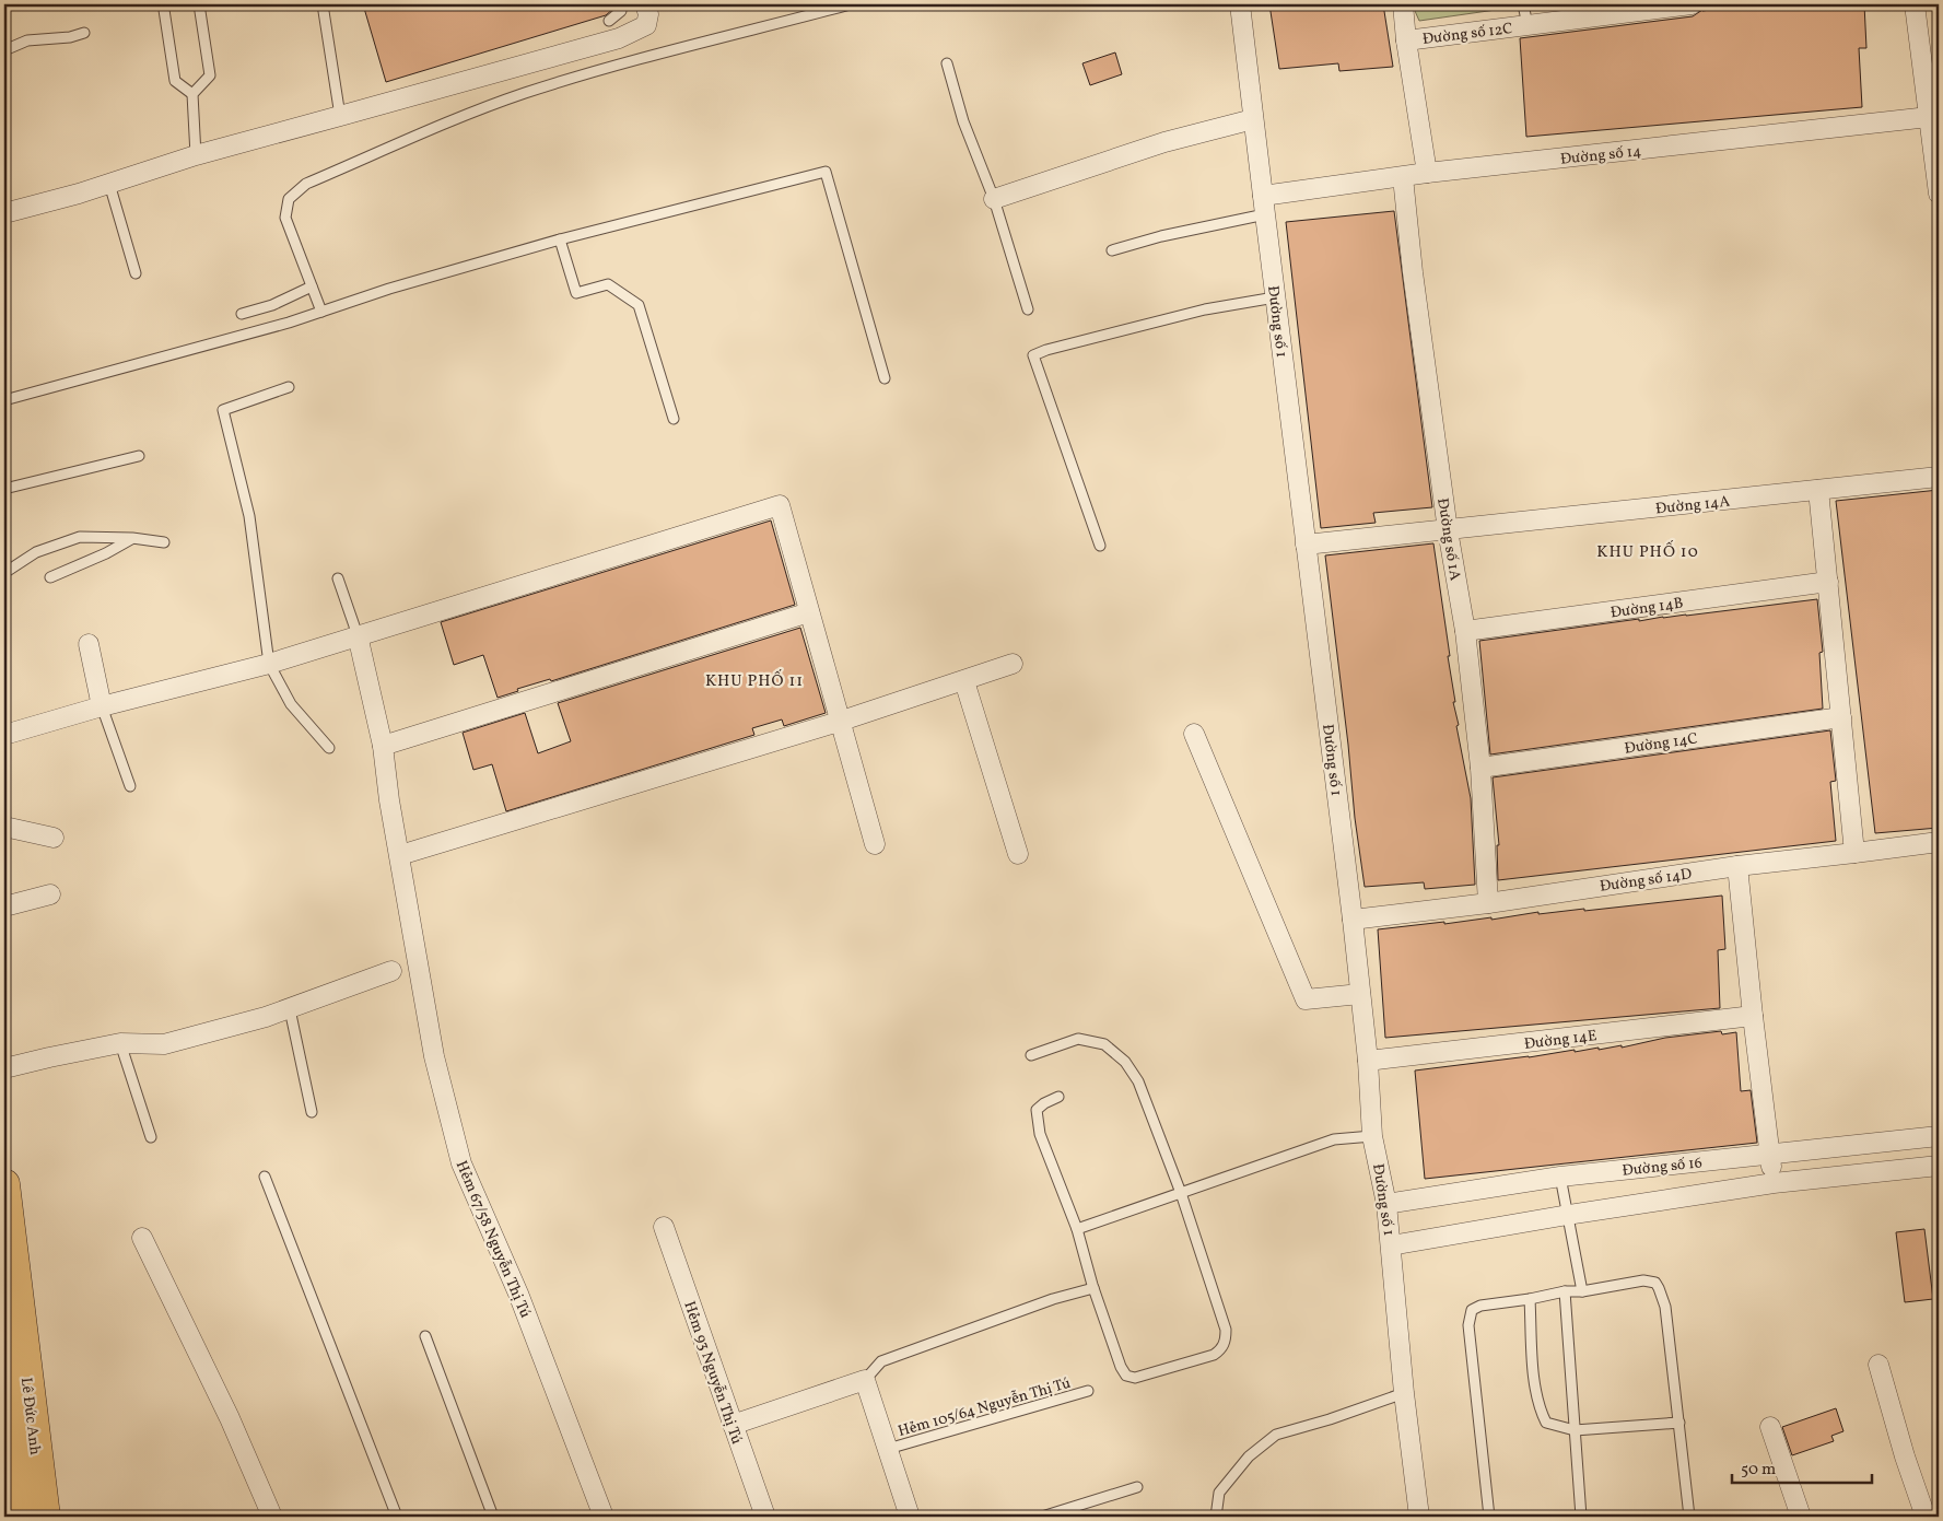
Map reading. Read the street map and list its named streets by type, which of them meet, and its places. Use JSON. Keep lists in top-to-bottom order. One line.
{"streets":{"highway":["Lê Đức Anh"],"street":["Đường số 12C","Đường số 14","Đường số 1","Đường 14A","Đường số 1A","Đường 14B","Đường 14C","Đường số 14D","Đường 14E","Đường số 16","Hẻm 67/58 Nguyễn Thị Tú","Hẻm 93 Nguyễn Thị Tú"],"lane":["Hẻm 105/64 Nguyễn Thị Tú"]},"crossings":[["Đường số 14","Đường số 1"],["Đường số 14","Đường số 1A"],["Đường số 1","Đường 14A"],["Đường số 1","Đường số 14D"],["Đường số 1","Đường 14E"],["Đường số 1","Đường số 16"],["Đường 14A","Đường số 1A"],["Đường số 1A","Đường 14B"],["Đường số 1A","Đường 14C"],["Đường số 1A","Đường số 14D"]],"districts":["KHU PHỐ 10","KHU PHỐ 11"],"scale_bar":"50 m"}
